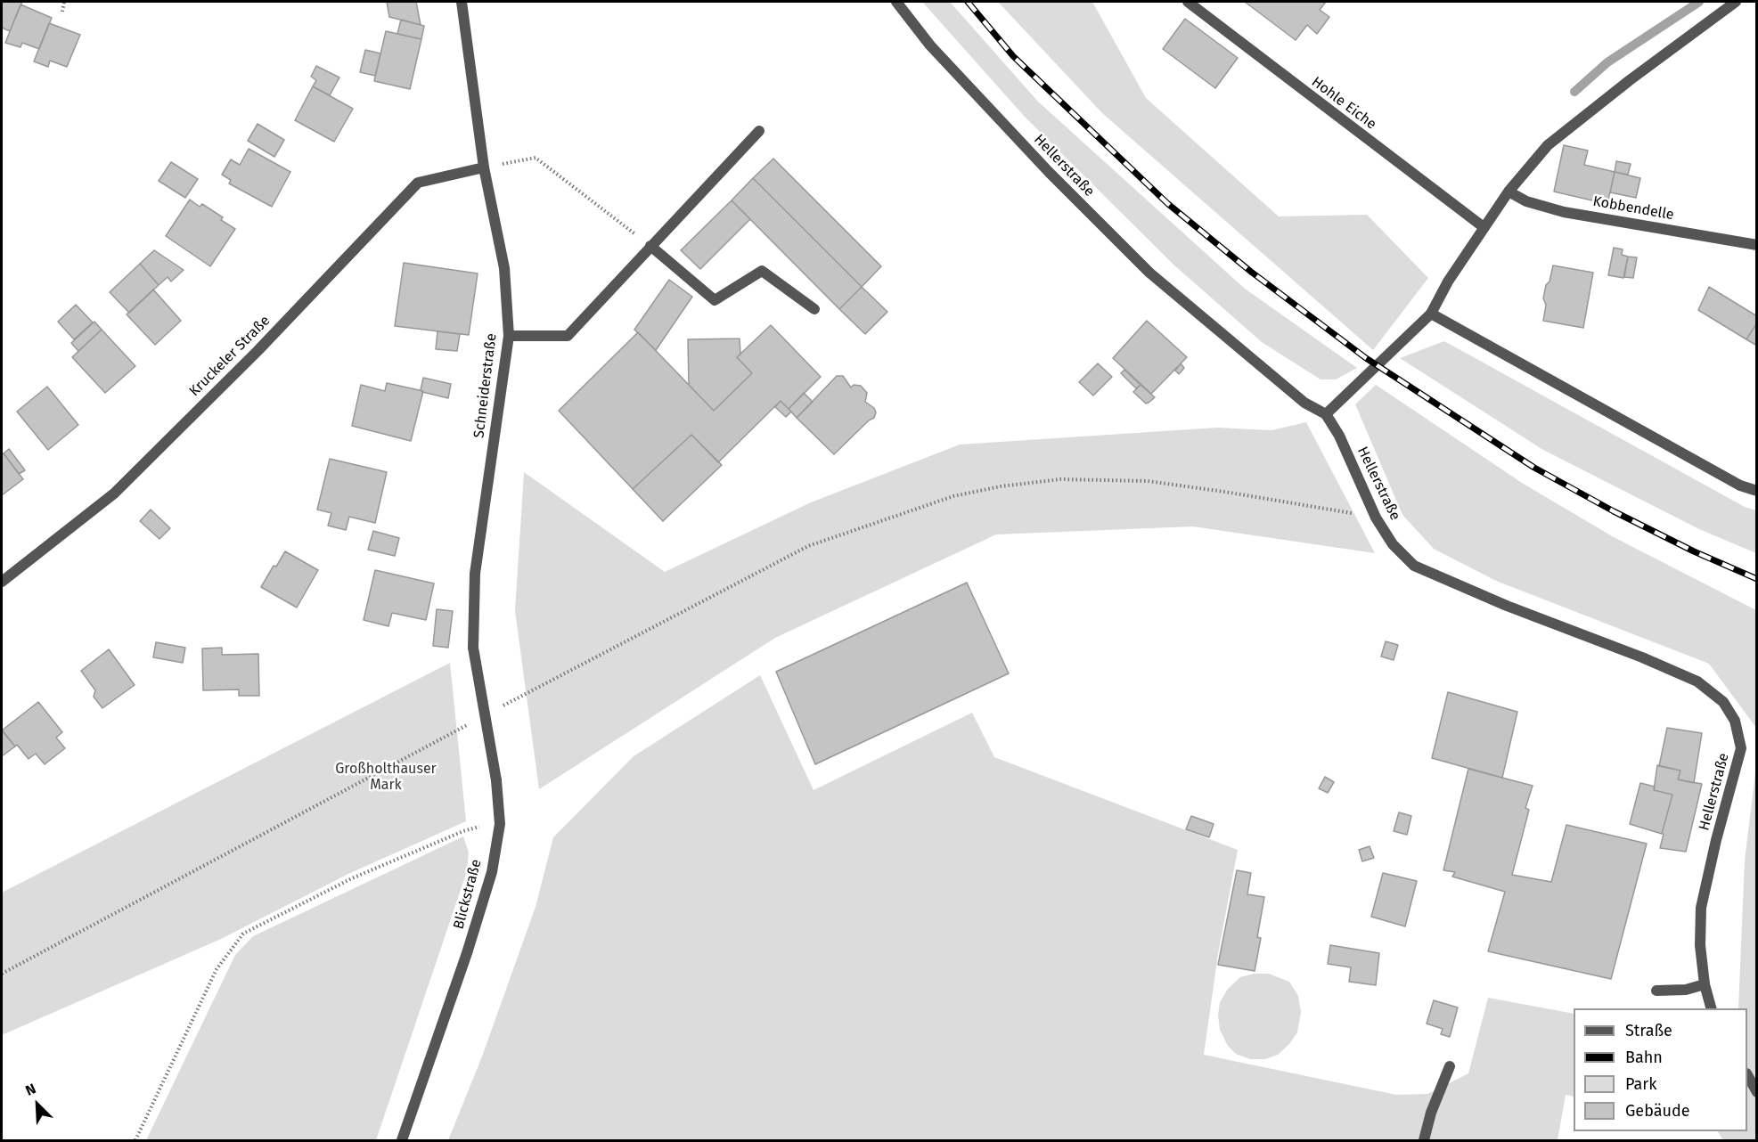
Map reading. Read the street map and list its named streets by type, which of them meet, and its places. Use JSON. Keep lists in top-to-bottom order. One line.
{"streets":{"street":["Hohle Eiche","Hellerstraße","Kobbendelle","Kruckeler Straße","Schneiderstraße","Blickstraße"]},"crossings":[["Kruckeler Straße","Schneiderstraße"],["Schneiderstraße","Blickstraße"]],"parks":["Großholthauser Mark"],"legend":["Straße","Bahn","Park","Gebäude"],"north":"top left"}
